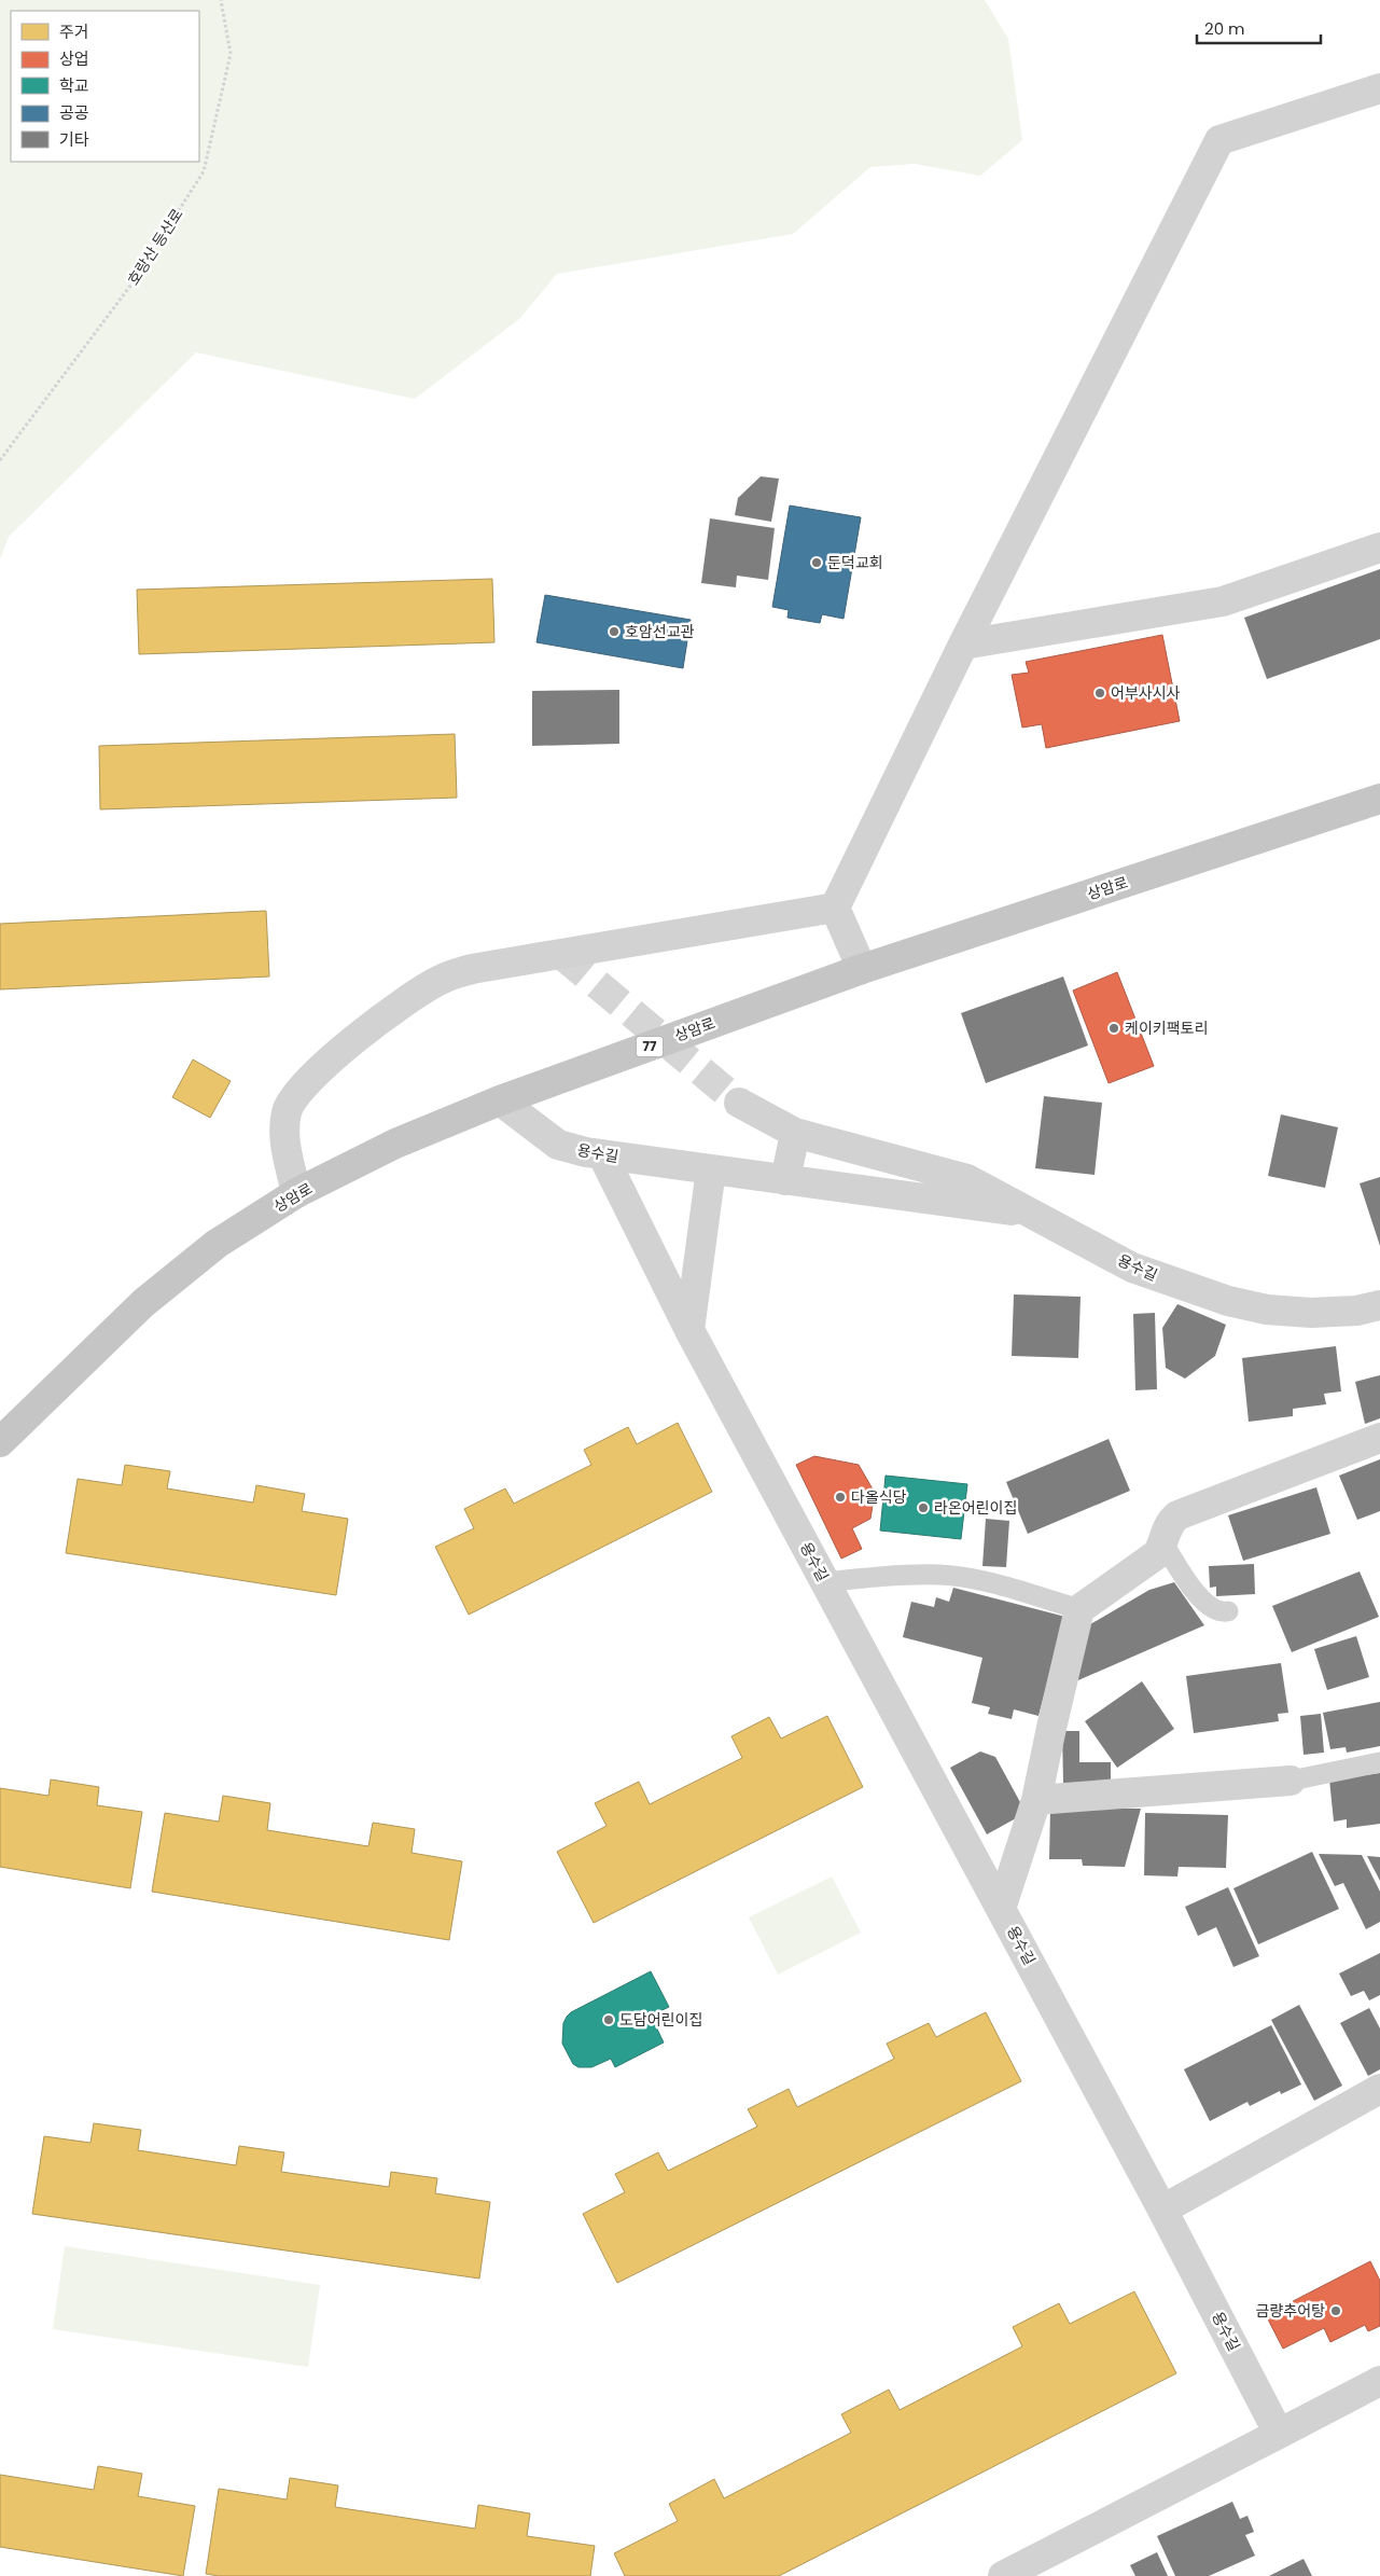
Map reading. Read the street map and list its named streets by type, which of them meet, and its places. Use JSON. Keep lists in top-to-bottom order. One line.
{"streets":{"main road":["상암로","77"],"street":["용수길"],"path":["호랑산 등산로"]},"crossings":[["상암로","용수길"]],"places":["둔덕교회","호암선교관","어부사시사","케이키팩토리","다올식당","라온어린이집","도담어린이집","금량추어탕"],"legend":["주거","상업","학교","공공","기타"],"scale_bar":"20 m"}
